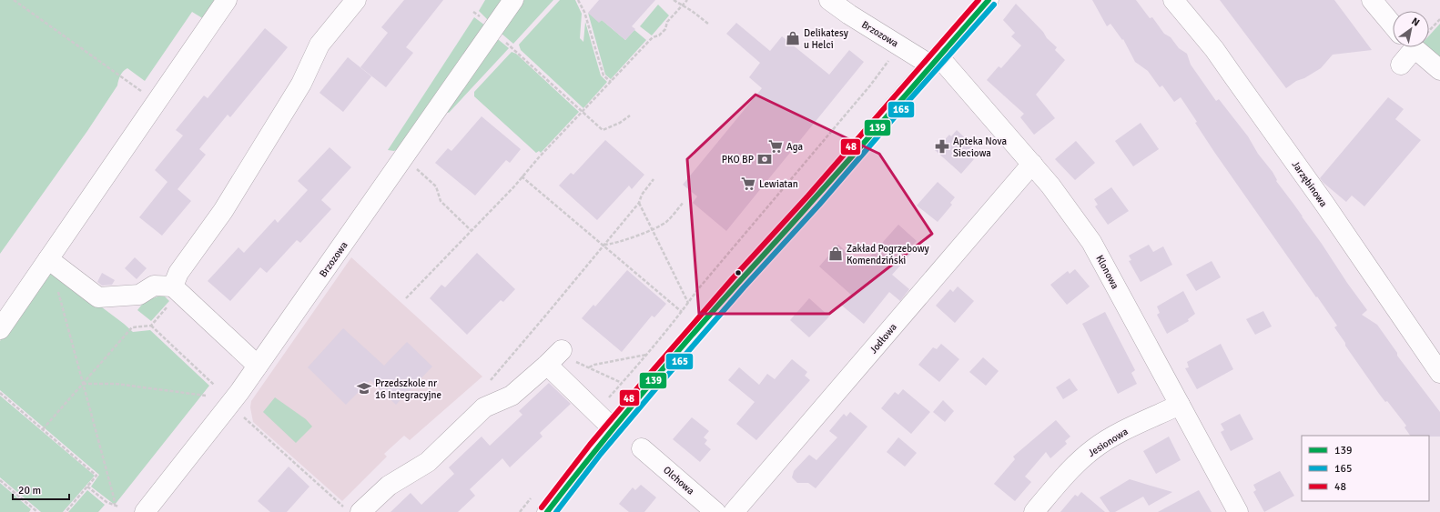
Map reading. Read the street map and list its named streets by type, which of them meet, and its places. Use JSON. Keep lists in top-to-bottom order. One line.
{"streets":{"street":["Brzozowa","Jarzębinowa","Klonowa","Jodłowa","Jesionowa","Olchowa"]},"crossings":[["Brzozowa","Klonowa"],["Klonowa","Jodłowa"],["Klonowa","Jesionowa"]],"places":{"shop":["Delikatesy u Helci","Zakład Pogrzebowy Komendziński"],"supermarket":["Aga","Lewiatan"],"pharmacy":["Apteka Nova Sieciowa"],"bank":["PKO BP"],"school or university":["Przedszkole nr 16 Integracyjne"]},"lines":["transit line 139","transit line 48","transit line 165"],"legend":["139","165","48"],"scale_bar":"20 m","north":"top right"}
